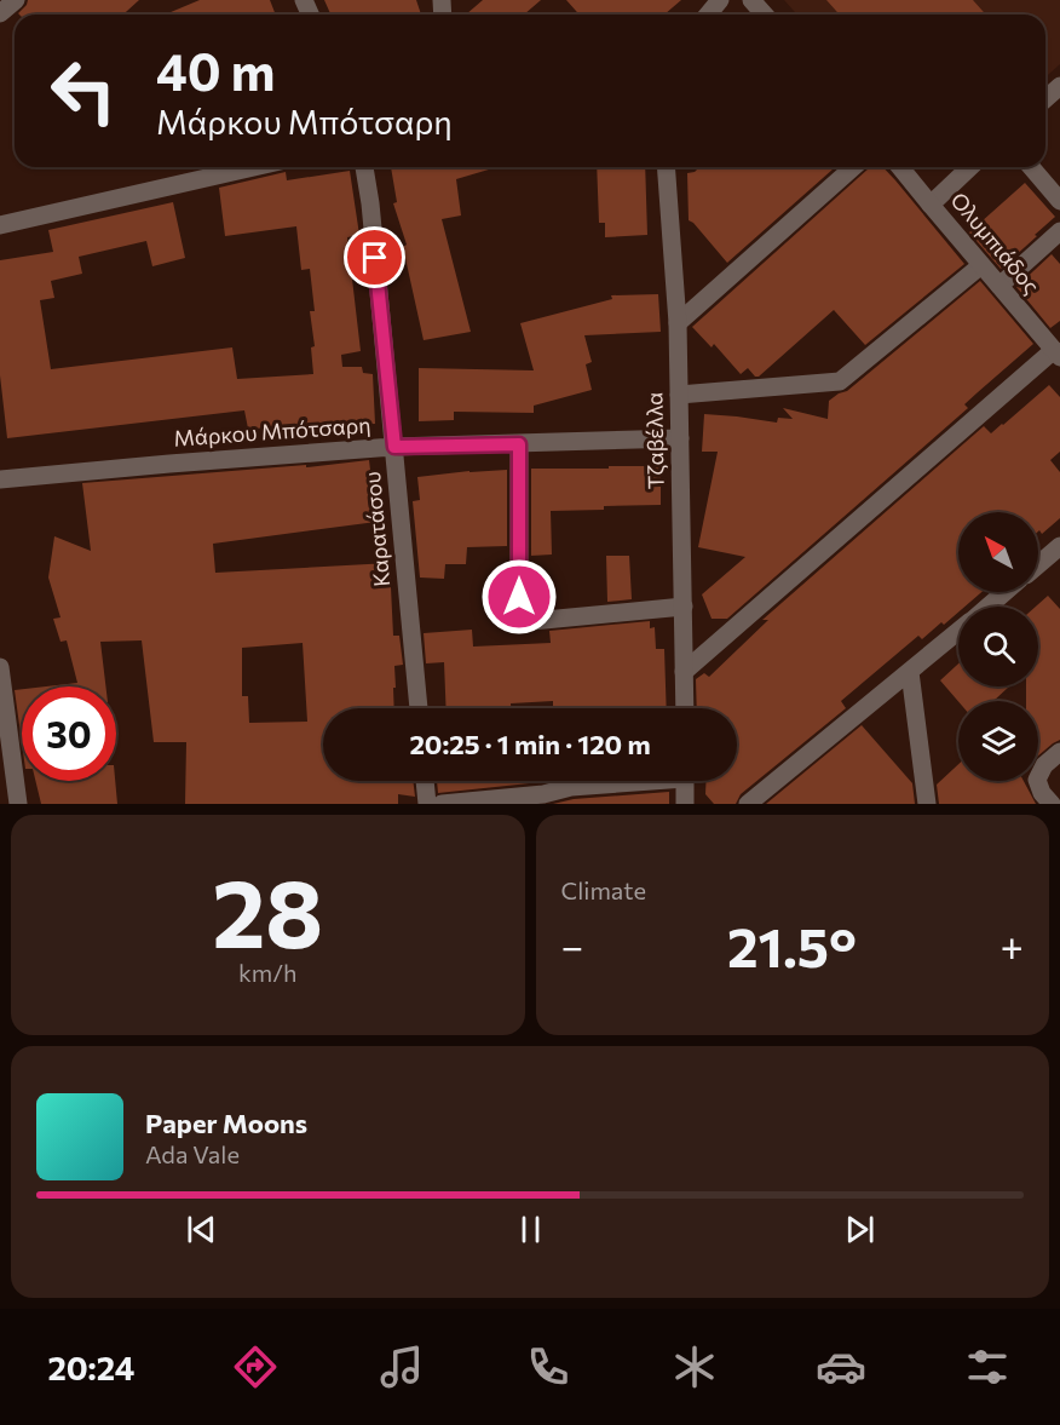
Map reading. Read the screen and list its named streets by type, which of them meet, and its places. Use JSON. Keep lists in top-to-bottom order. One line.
{"streets":{"street":["Ολυμπιάδος","Μάρκου Μπότσαρη","Τζαβέλλα","Καρατάσου"]},"crossings":[["Μάρκου Μπότσαρη","Τζαβέλλα"],["Μάρκου Μπότσαρη","Καρατάσου"]],"north":"top left","page":{"turn":["40 m","Μάρκου Μπότσαρη"],"limit":"30","trip":"20:25 · 1 min · 120 m","tile":[["28","km/h"],"Climate"],"heat":["−","21.5°","+"],"song":["Paper Moons","Ada Vale"],"tabs":"20:24"}}
